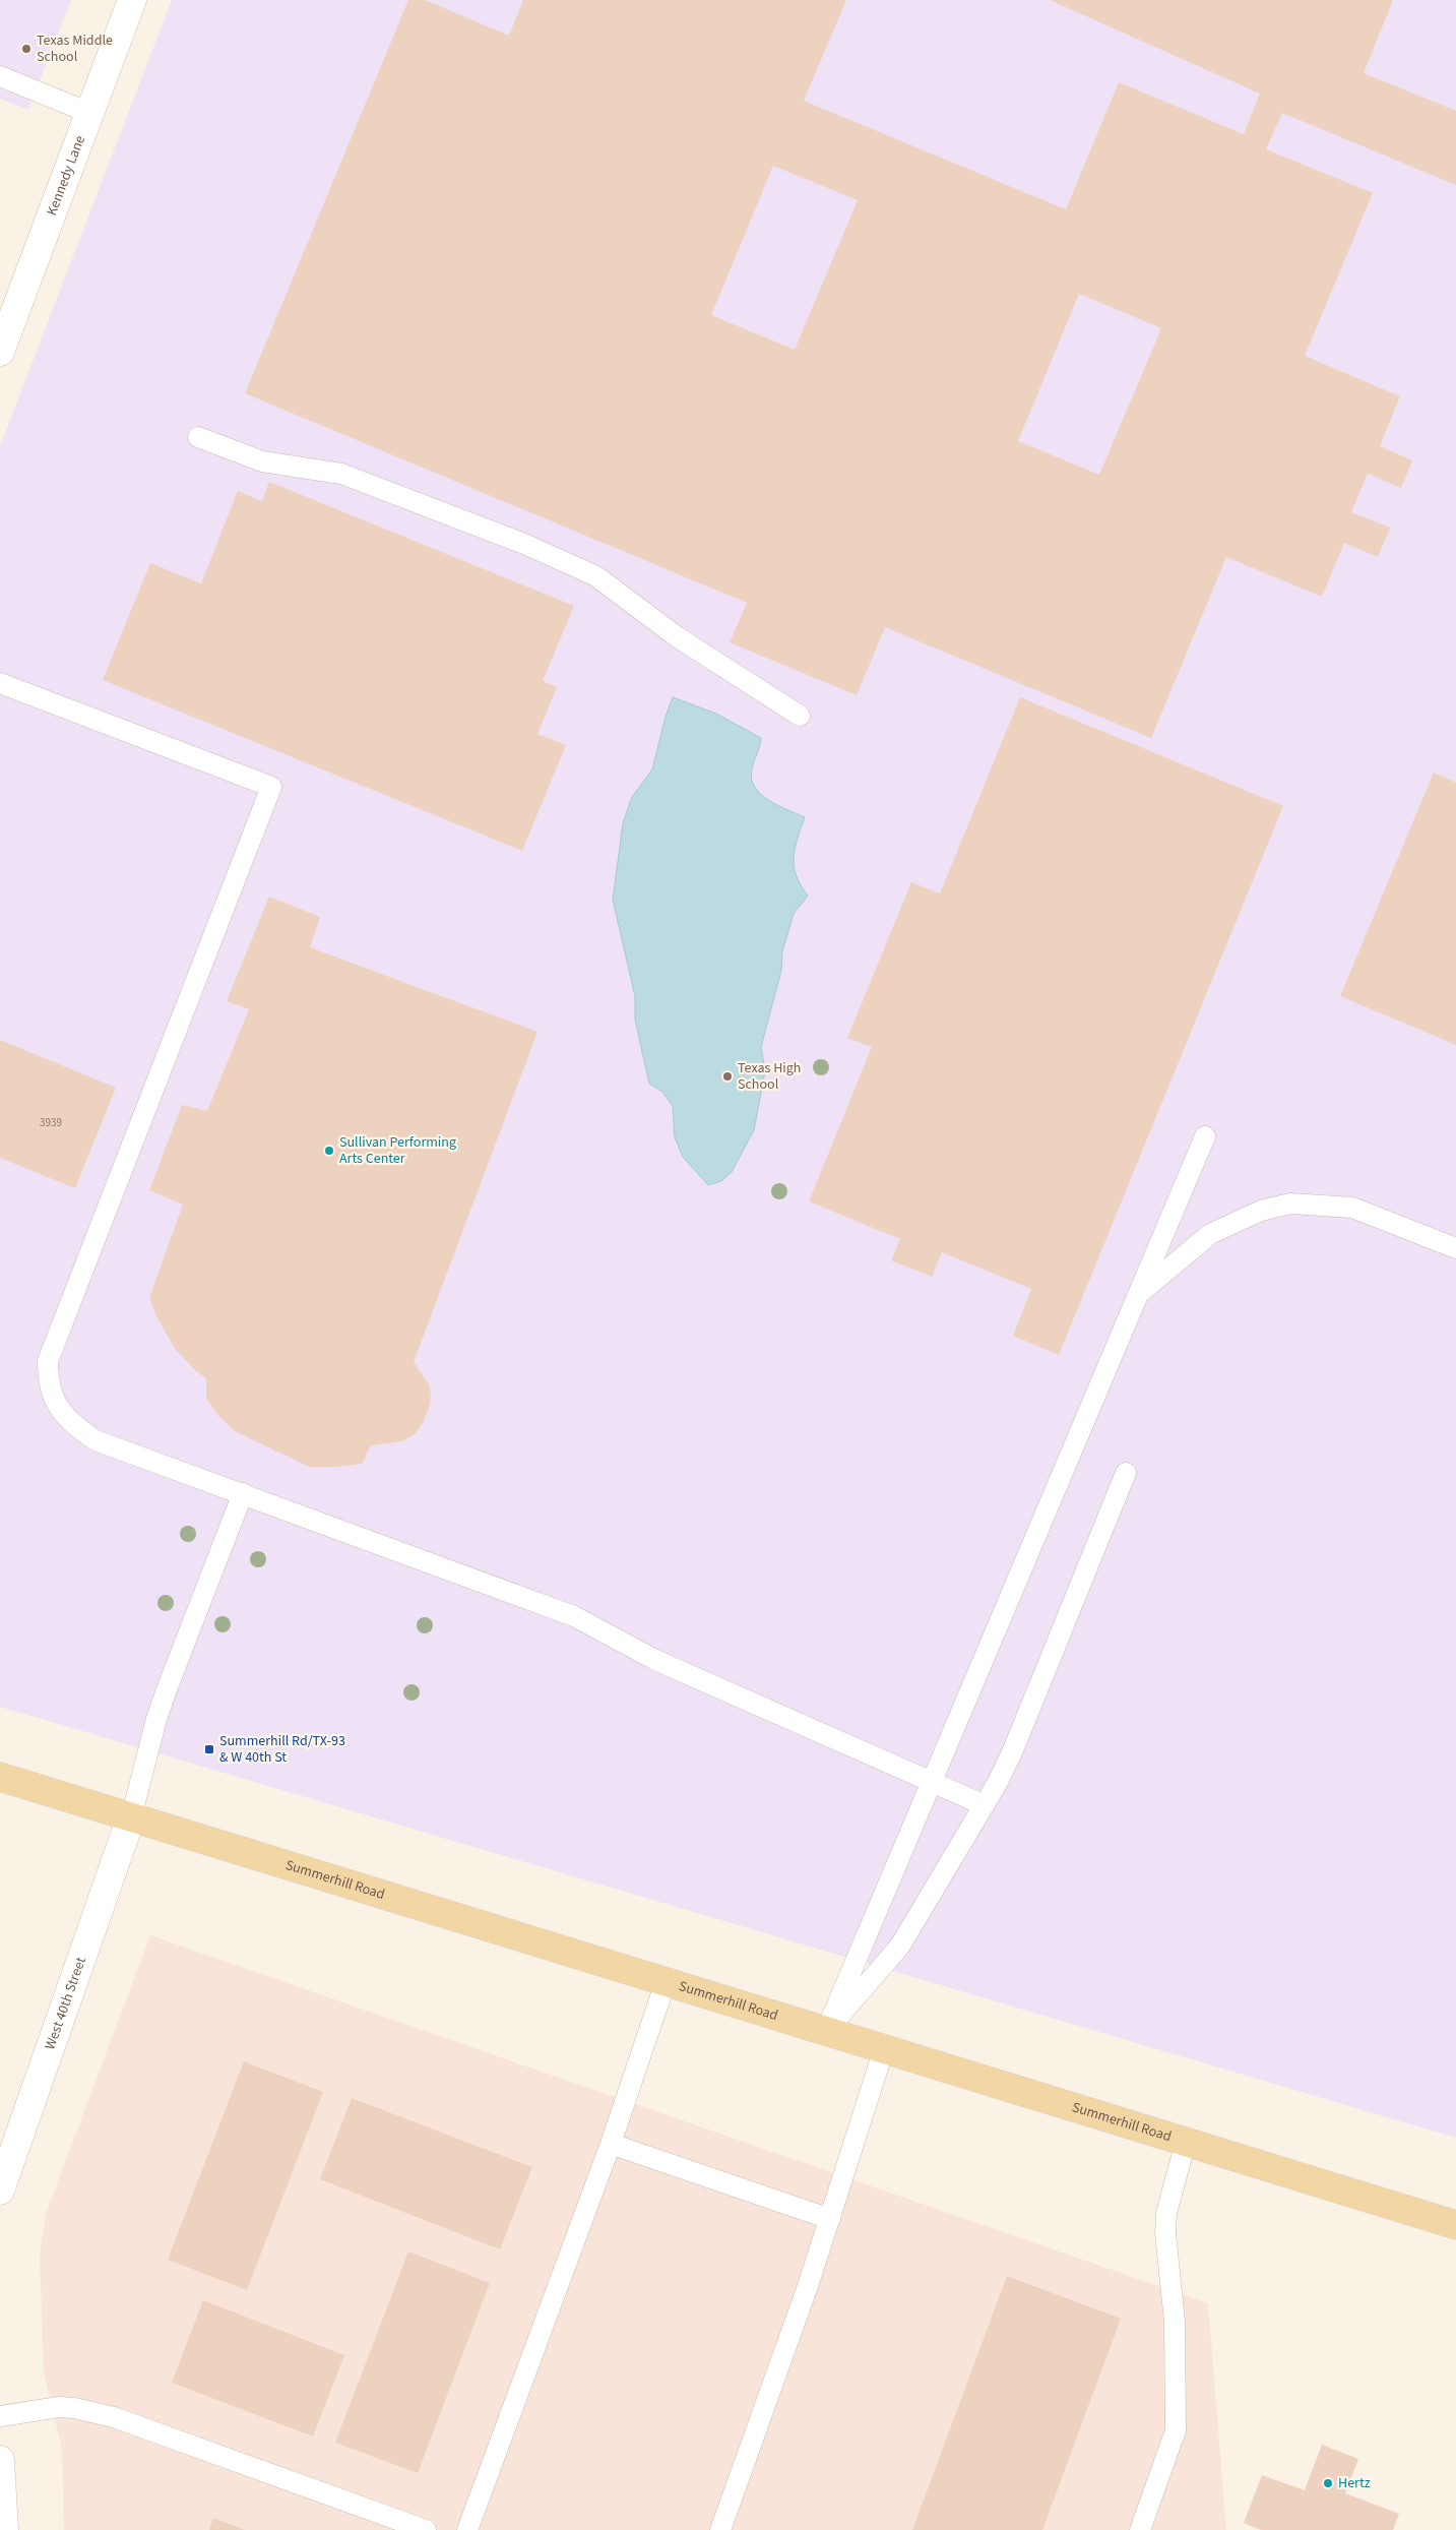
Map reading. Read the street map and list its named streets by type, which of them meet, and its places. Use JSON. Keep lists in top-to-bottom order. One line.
{"streets":{"main road":["Summerhill Road"],"street":["Kennedy Lane","West 40th Street"]},"crossings":[["Summerhill Road","West 40th Street"]],"places":{"other":["Texas Middle School","Texas High School","Sullivan Performing Arts Center","Hertz"],"transit":["Summerhill Rd/TX-93 & W 40th St"]},"house_numbers":["3939"]}
